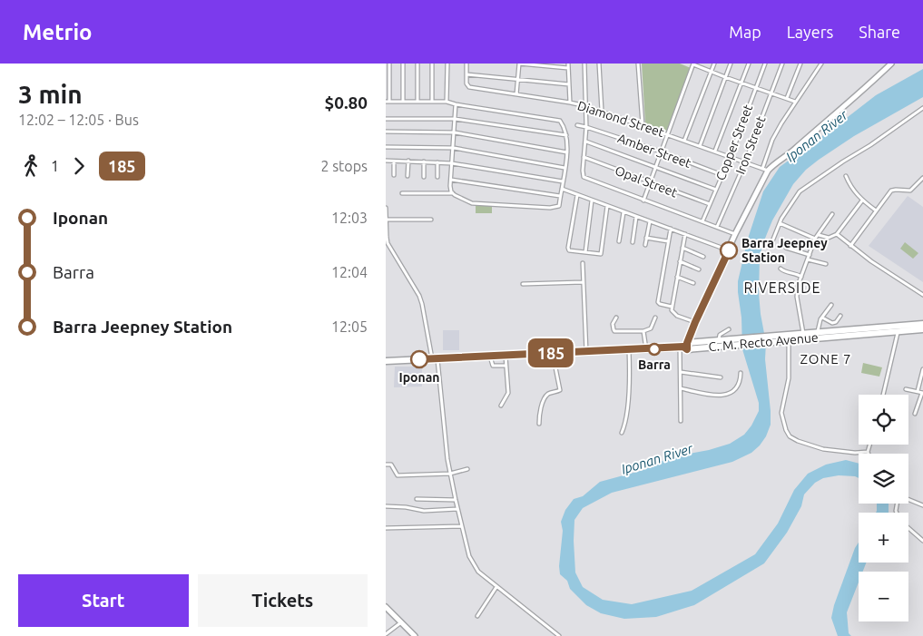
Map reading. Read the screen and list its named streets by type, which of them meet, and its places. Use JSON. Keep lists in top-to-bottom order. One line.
{"streets":{"highway":["C. M. Recto Avenue"],"street":["Diamond Street","Copper Street","Iron Street","Amber Street","Opal Street"]},"crossings":[["Diamond Street","Copper Street"],["Diamond Street","Iron Street"],["Copper Street","Amber Street"],["Copper Street","Opal Street"]],"districts":["RIVERSIDE","ZONE 7"],"water":["Iponan River"],"places":["Barra Jeepney Station","Barra","Iponan"],"lines":["bus line 185"],"page":{"header":"Metrio","nav":["Map","Layers","Share"],"heading":["3 min","12:02 – 12:05 · Bus","$0.80"],"on_map":"185","legs":["1","185","2 stops"],"list":[{"name":"Iponan","value":"12:03"},{"name":"Barra","value":"12:04"},{"name":"Barra Jeepney Station","value":"12:05"}],"map_buttons":["+","−"],"buttons":["Start","Tickets"]}}
